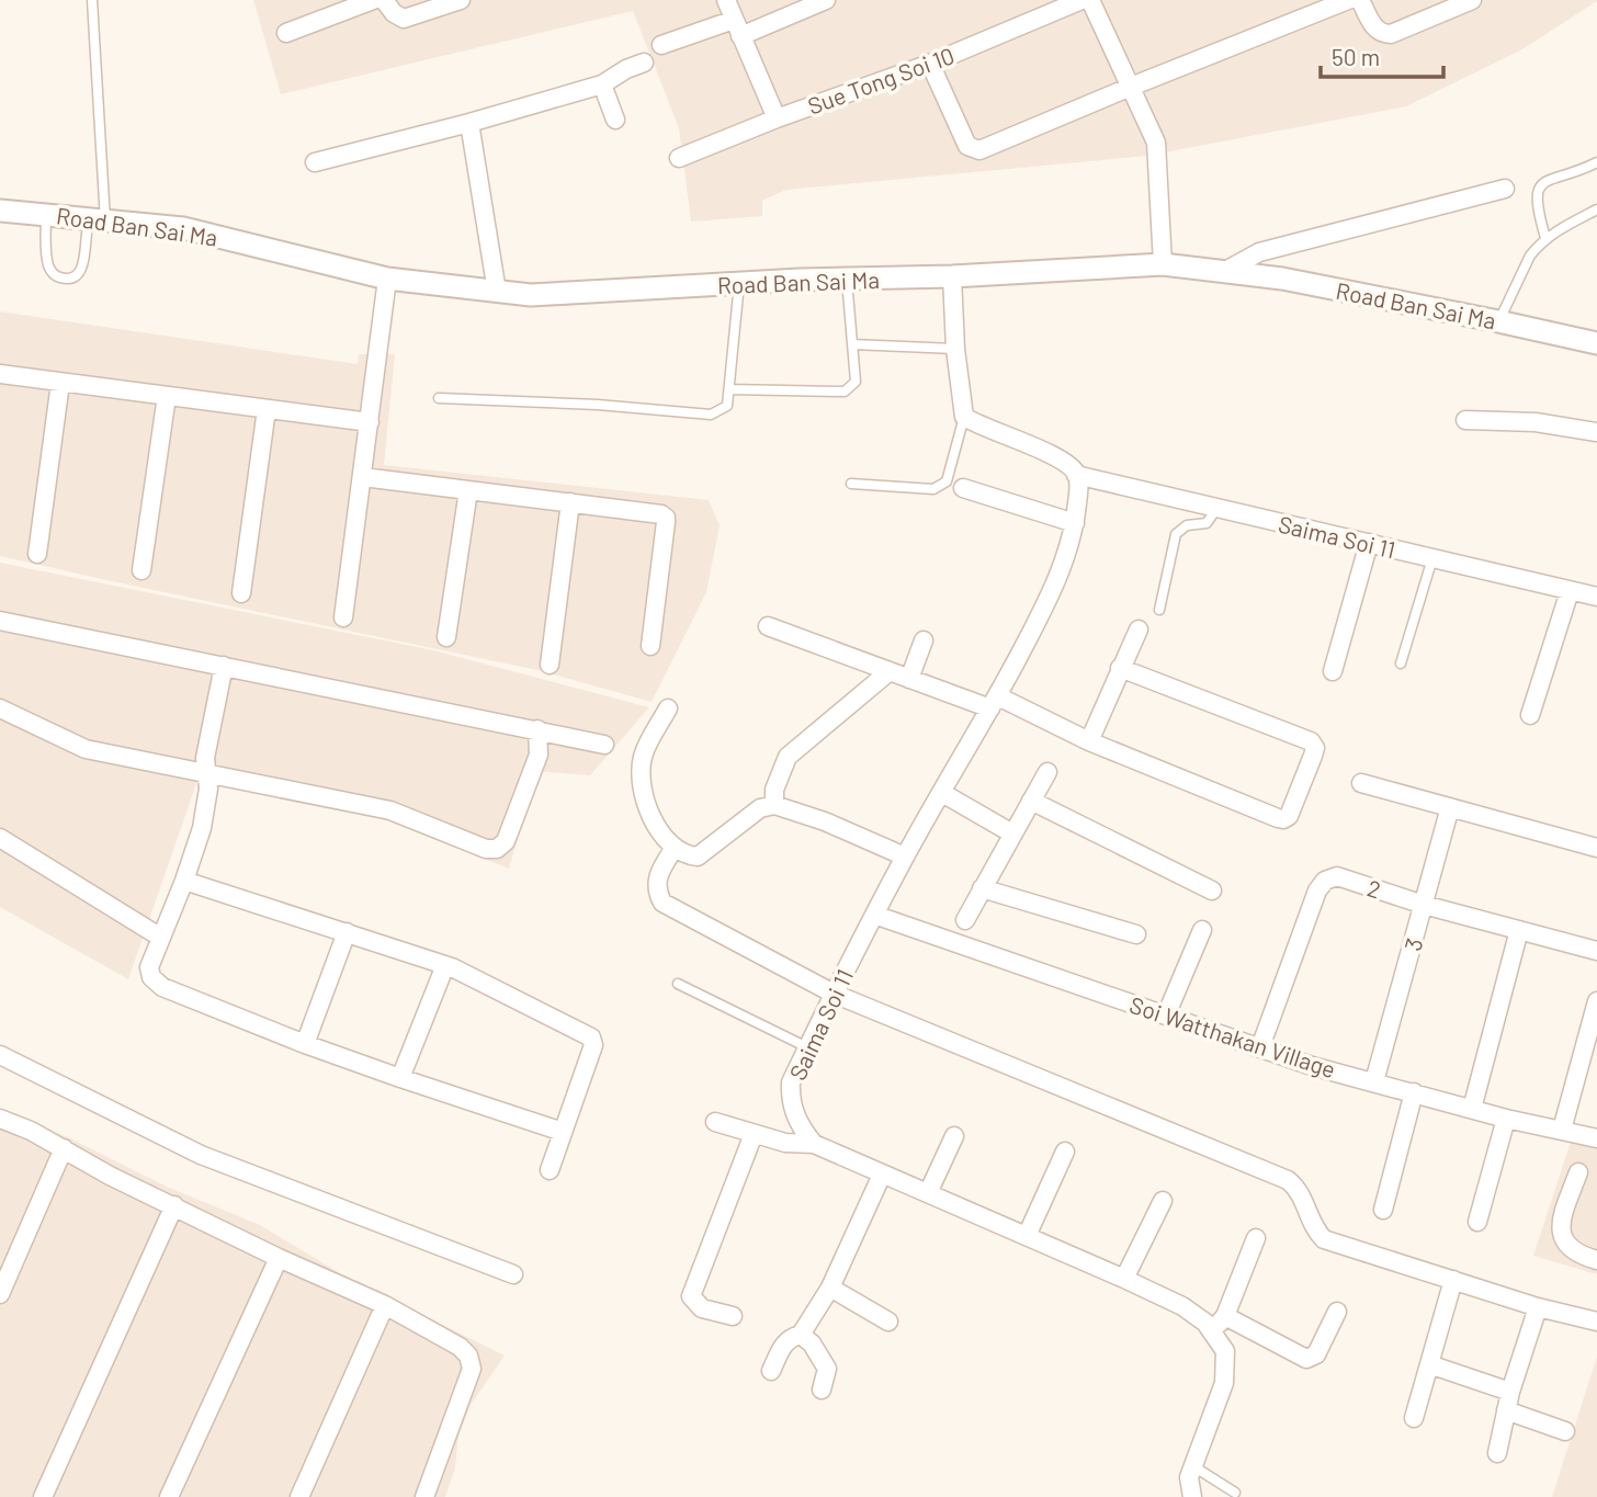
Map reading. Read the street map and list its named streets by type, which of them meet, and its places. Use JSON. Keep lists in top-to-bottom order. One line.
{"streets":{"street":["Sue Tong Soi 10","Road Ban Sai Ma","Saima Soi 11","2","3","Soi Watthakan Village"]},"crossings":[["Saima Soi 11","Soi Watthakan Village"],["2","3"],["2","Soi Watthakan Village"],["3","Soi Watthakan Village"]],"scale_bar":"50 m"}
